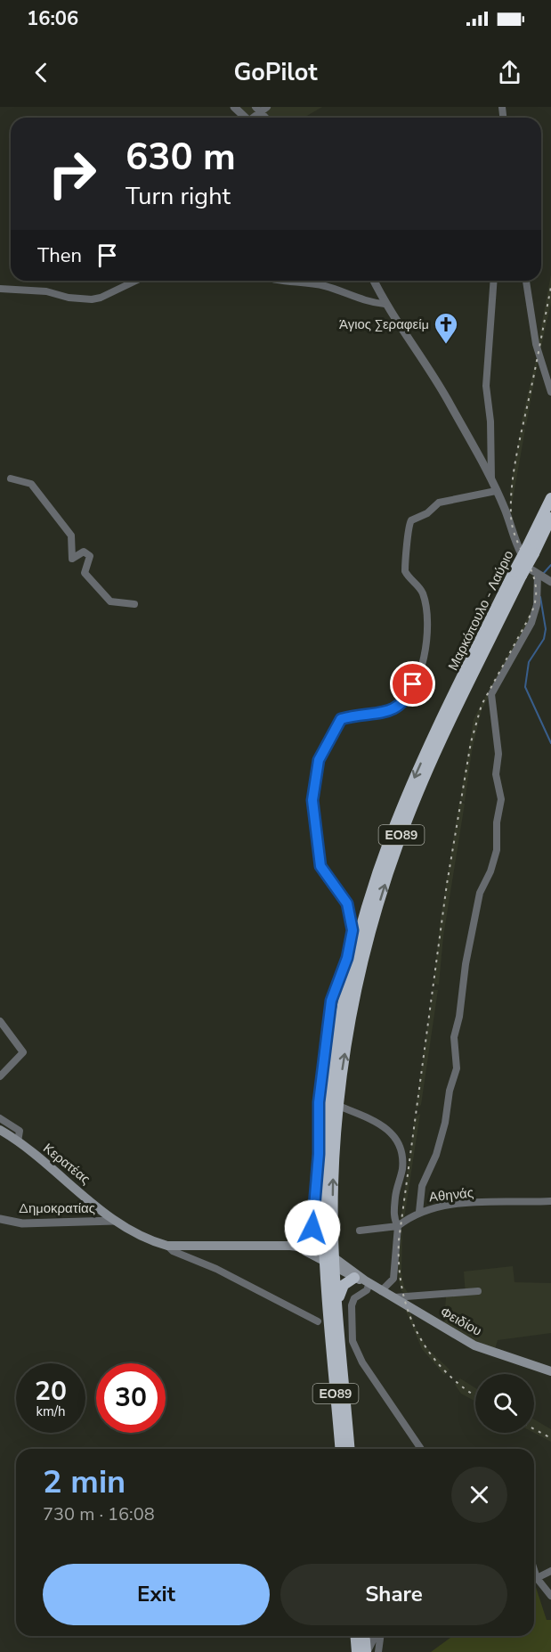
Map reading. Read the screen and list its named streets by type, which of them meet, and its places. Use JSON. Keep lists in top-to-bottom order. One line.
{"streets":{"highway":["Μαρκόπουλο - Λαύριο","ΕΟ89"],"main road":["Κερατέας","Φειδίου"],"street":["Αθηνάς","Δημοκρατίας"]},"crossings":[["Κερατέας","Δημοκρατίας"]],"places":{"church":["Άγιος Σεραφείμ"]},"page":{"status":"16:06","header":"GoPilot","turn":["630 m","Turn right"],"then":"Then","speed":"20 km/h","limit":"30","heading":["2 min","730 m · 16:08"],"buttons":["Exit","Share"]}}
